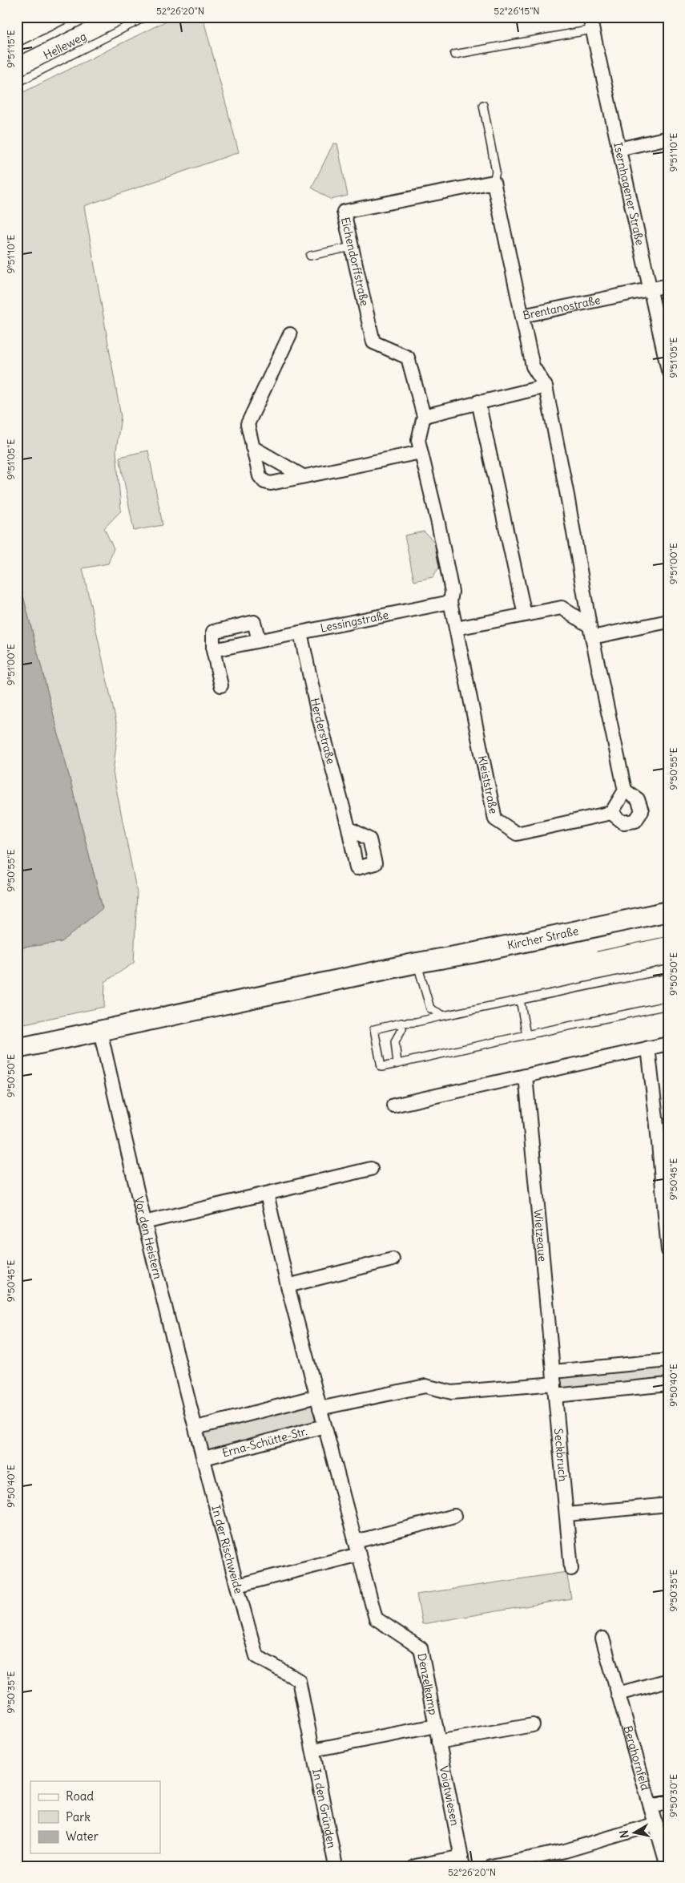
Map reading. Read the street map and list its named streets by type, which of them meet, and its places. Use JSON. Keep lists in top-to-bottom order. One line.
{"streets":{"main road":["Kircher Straße"],"street":["Isernhagener Straße","Eichendorffstraße","Brentanostraße","Lessingstraße","Herderstraße","Kleiststraße","Wietzeaue","Vor den Heistern","Erna-Schütte-Str.","Seckbruch","In der Rischweide","Denzelkamp","Berghornfeld","Voigtwiesen","In den Gründen"],"lane":["Helleweg"]},"crossings":[["Isernhagener Straße","Brentanostraße"],["Lessingstraße","Herderstraße"],["Kircher Straße","Vor den Heistern"],["Wietzeaue","Seckbruch"],["Vor den Heistern","In der Rischweide"],["Erna-Schütte-Str.","In der Rischweide"],["In der Rischweide","In den Gründen"],["Denzelkamp","Voigtwiesen"]],"legend":["Road","Park","Water"],"north":"left","coordinates":["52°26'20\"N","52°26'15\"N","9°51'15\"E","9°51'10\"E","9°51'05\"E","9°51'00\"E","9°50'55\"E","9°50'50\"E","9°50'45\"E","9°50'40\"E","9°50'35\"E","9°50'30\"E"]}
